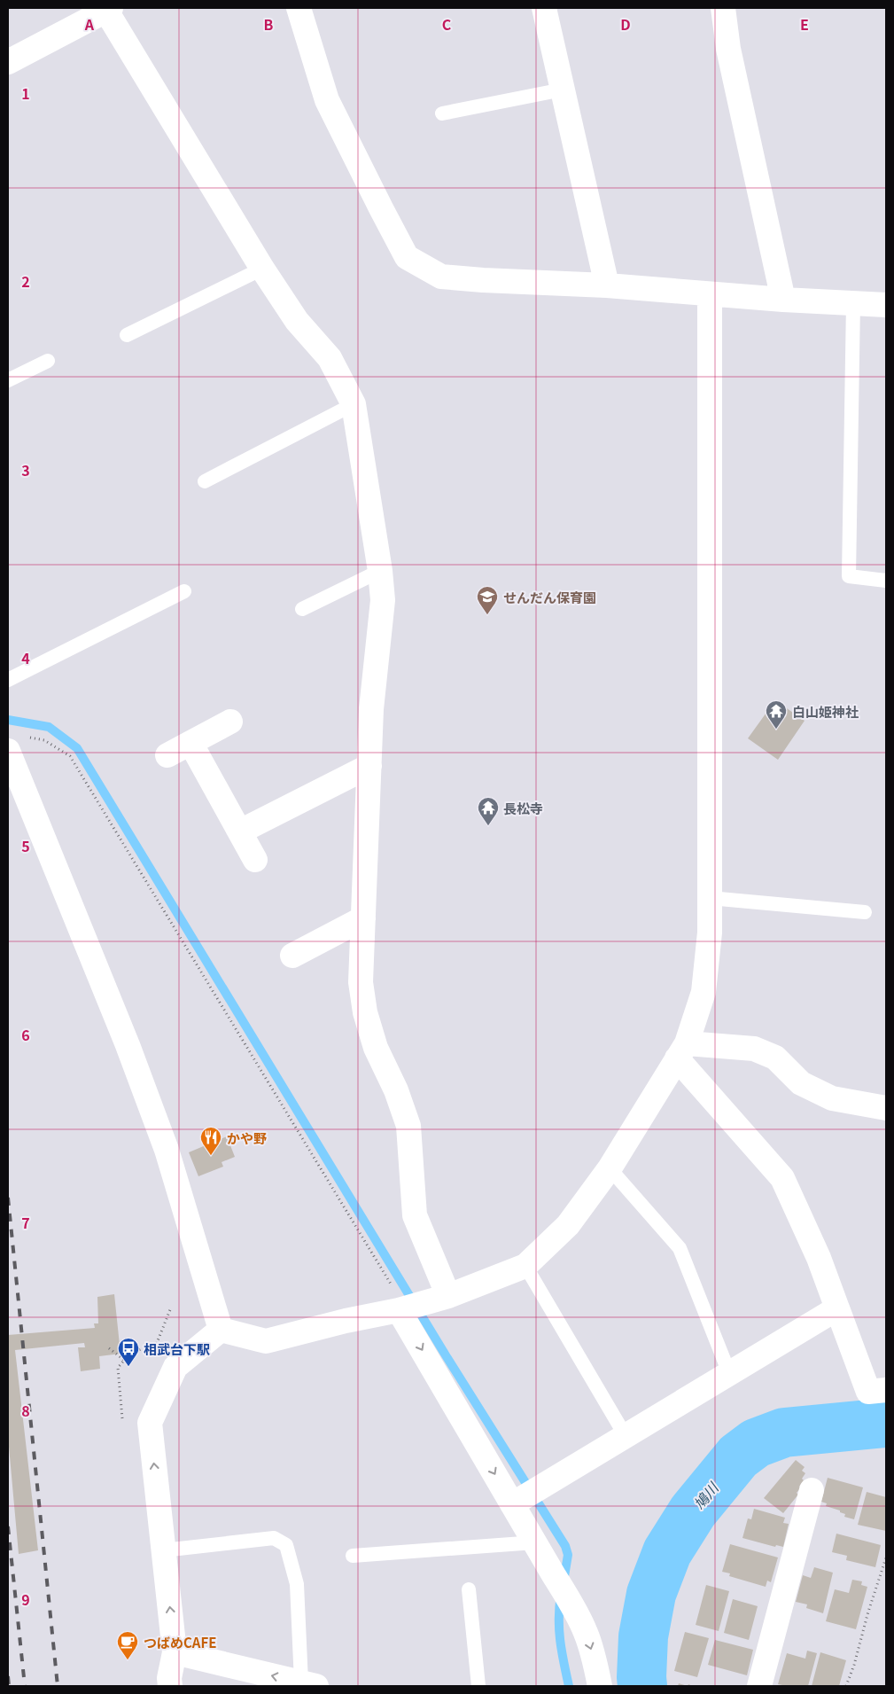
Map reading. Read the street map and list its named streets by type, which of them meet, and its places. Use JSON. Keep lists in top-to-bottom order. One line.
{"water":["鳩川"],"places":{"school or university":["せんだん保育園"],"temple":["白山姫神社","長松寺"],"restaurant":["かや野"],"bus stop":["相武台下駅"],"cafe":["つばめCAFE"]},"grid":{"columns":["A","B","C","D","E"],"rows":["1","2","3","4","5","6","7","8","9"]}}
